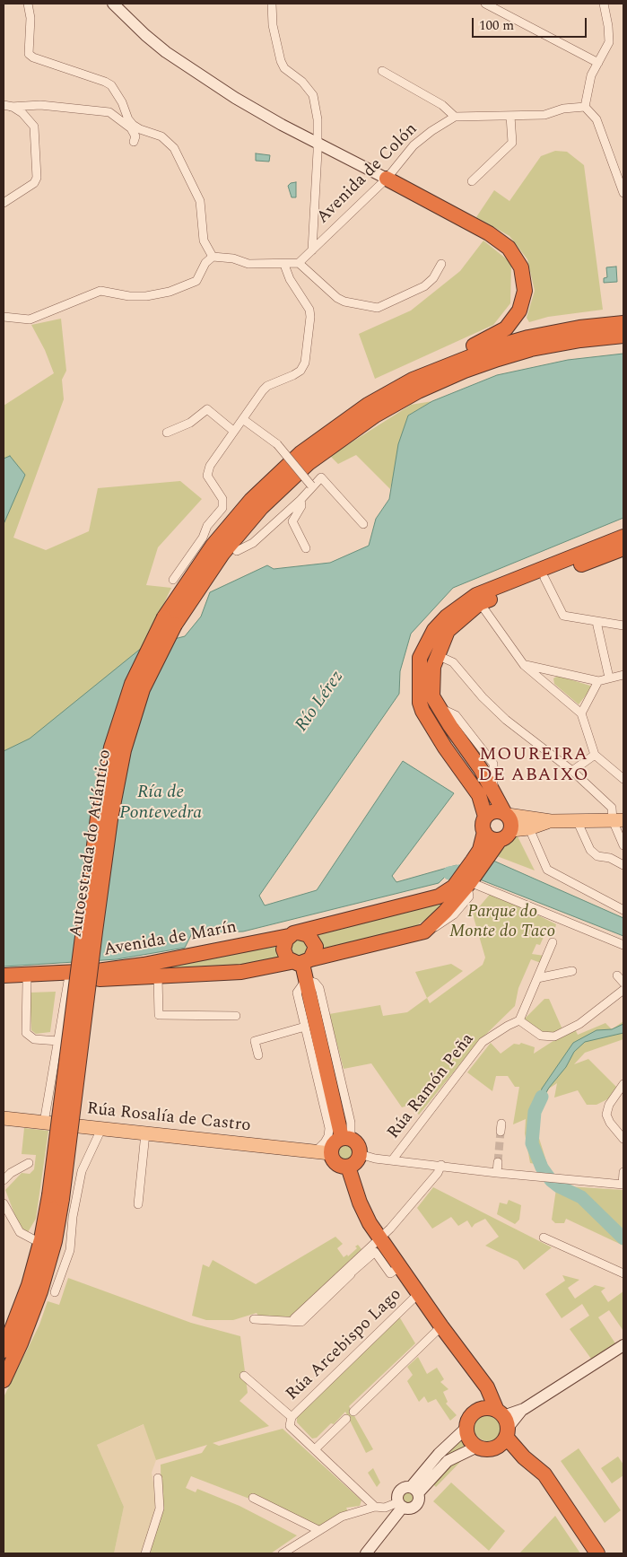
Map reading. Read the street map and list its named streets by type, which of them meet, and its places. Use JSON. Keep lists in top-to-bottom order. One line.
{"streets":{"highway":["Autoestrada do Atlántico","Avenida de Marín"],"main road":["Rúa Rosalía de Castro"],"street":["Avenida de Colón","Rúa Ramón Peña","Rúa Arcebispo Lago"]},"districts":["MOUREIRA DE ABAIXO"],"water":["Río Lérez","Ría de Pontevedra"],"parks":["Parque do Monte do Taco"],"scale_bar":"100 m"}
